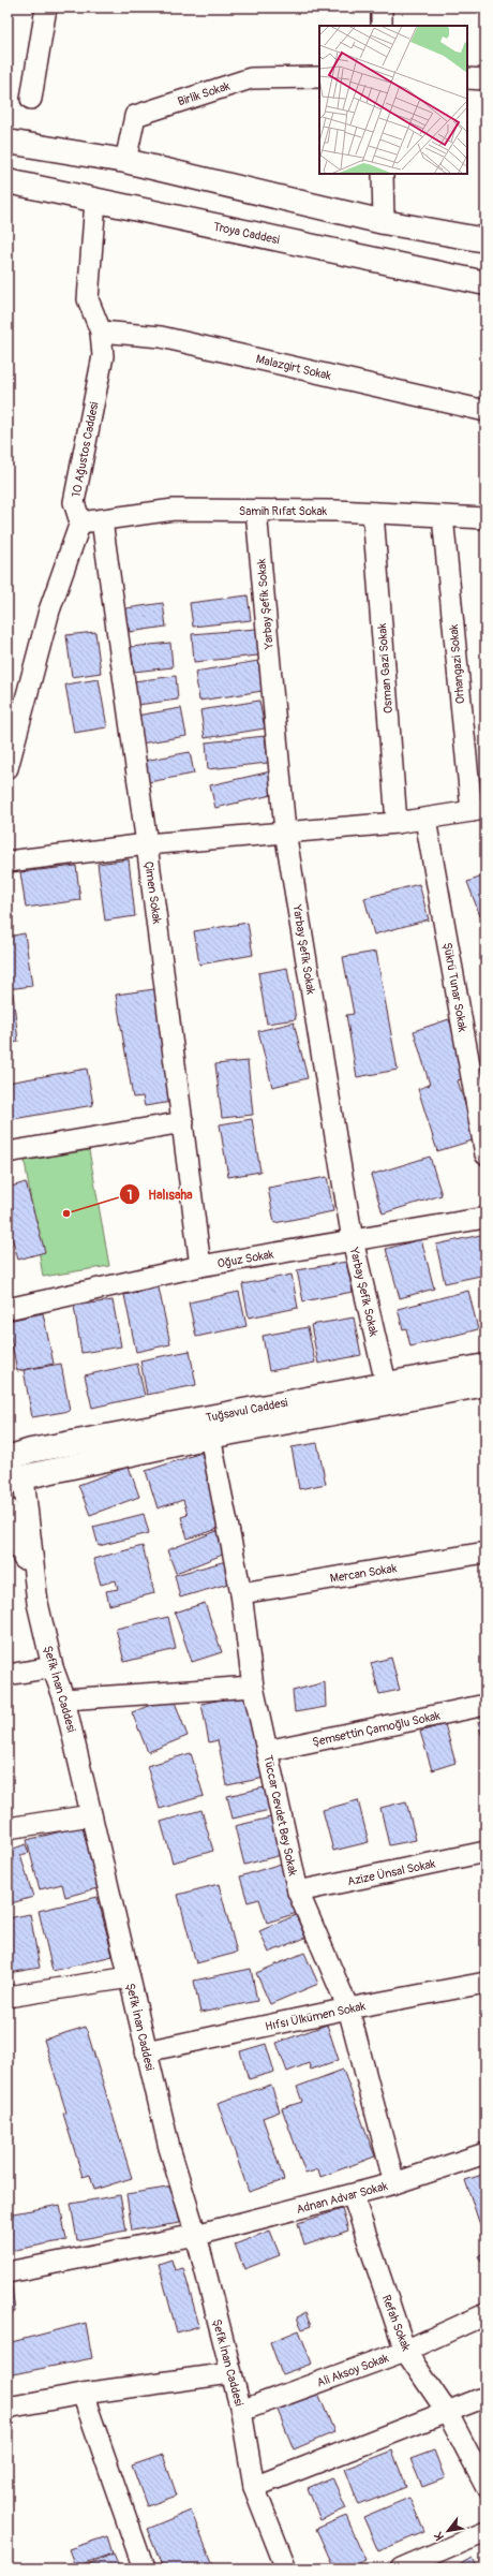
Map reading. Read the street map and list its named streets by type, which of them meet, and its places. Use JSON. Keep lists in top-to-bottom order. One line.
{"streets":{"main road":["Troya Caddesi","Tuğsavul Caddesi"],"street":["Birlik Sokak","Malazgirt Sokak","10 Ağustos Caddesi","Samih Rıfat Sokak","Yarbay Şefik Sokak","Orhangazi Sokak","Osman Gazi Sokak","Çimen Sokak","Şükrü Tunar Sokak","Oğuz Sokak","Mercan Sokak","Şefik İnan Caddesi","Şemsettin Çamoğlu Sokak","Tüccar Cevdet Bey Sokak","Azize Ünsal Sokak","Hıfsı Ülkümen Sokak","Adnan Advar Sokak","Refah Sokak","Ali Aksoy Sokak"]},"crossings":[["Troya Caddesi","10 Ağustos Caddesi"],["Malazgirt Sokak","10 Ağustos Caddesi"],["10 Ağustos Caddesi","Samih Rıfat Sokak"],["Samih Rıfat Sokak","Yarbay Şefik Sokak"],["Samih Rıfat Sokak","Orhangazi Sokak"],["Samih Rıfat Sokak","Osman Gazi Sokak"],["Samih Rıfat Sokak","Çimen Sokak"],["Yarbay Şefik Sokak","Oğuz Sokak"],["Yarbay Şefik Sokak","Tuğsavul Caddesi"],["Çimen Sokak","Oğuz Sokak"],["Mercan Sokak","Tüccar Cevdet Bey Sokak"],["Şefik İnan Caddesi","Hıfsı Ülkümen Sokak"],["Şefik İnan Caddesi","Adnan Advar Sokak"],["Şefik İnan Caddesi","Ali Aksoy Sokak"],["Şemsettin Çamoğlu Sokak","Tüccar Cevdet Bey Sokak"],["Tüccar Cevdet Bey Sokak","Azize Ünsal Sokak"],["Tüccar Cevdet Bey Sokak","Hıfsı Ülkümen Sokak"],["Tüccar Cevdet Bey Sokak","Adnan Advar Sokak"],["Adnan Advar Sokak","Refah Sokak"],["Refah Sokak","Ali Aksoy Sokak"]],"places":["Halısaha"],"north":"bottom left"}
